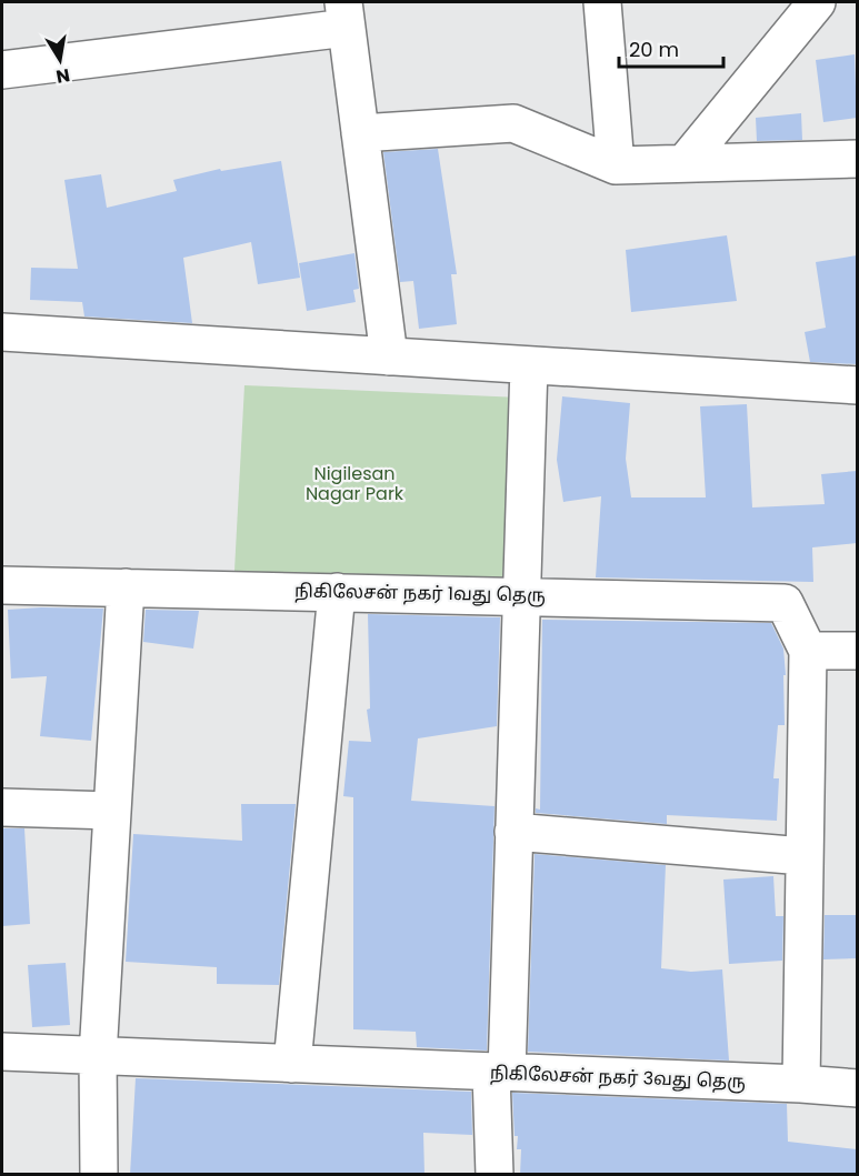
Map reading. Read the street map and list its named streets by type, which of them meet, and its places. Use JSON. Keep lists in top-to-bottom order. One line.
{"streets":{"street":["நிகிலேசன் நகர் 1வது தெரு","நிகிலேசன் நகர் 3வது தெரு"]},"parks":["Nigilesan Nagar Park"],"scale_bar":"20 m","north":"bottom"}
